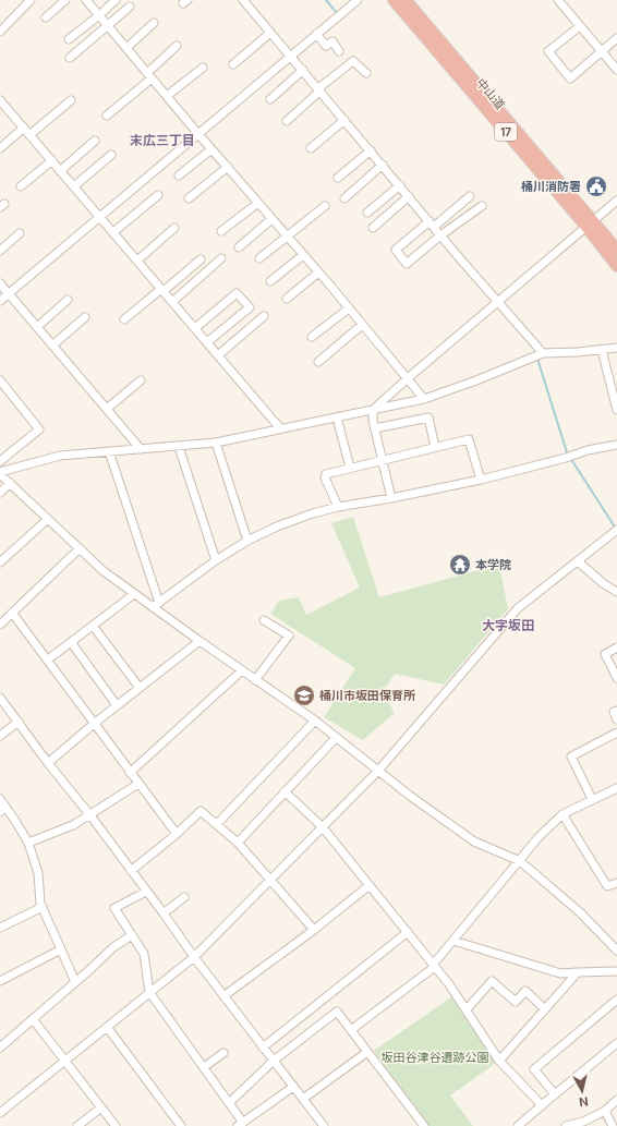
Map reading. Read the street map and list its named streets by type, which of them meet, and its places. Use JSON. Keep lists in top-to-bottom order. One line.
{"streets":{"highway":["中山道","17"]},"districts":["末広三丁目","大字坂田"],"parks":["坂田谷津谷遺跡公園"],"places":{"public building":["桶川消防署"],"temple":["本学院"],"school or university":["桶川市坂田保育所"]},"north":"bottom"}
